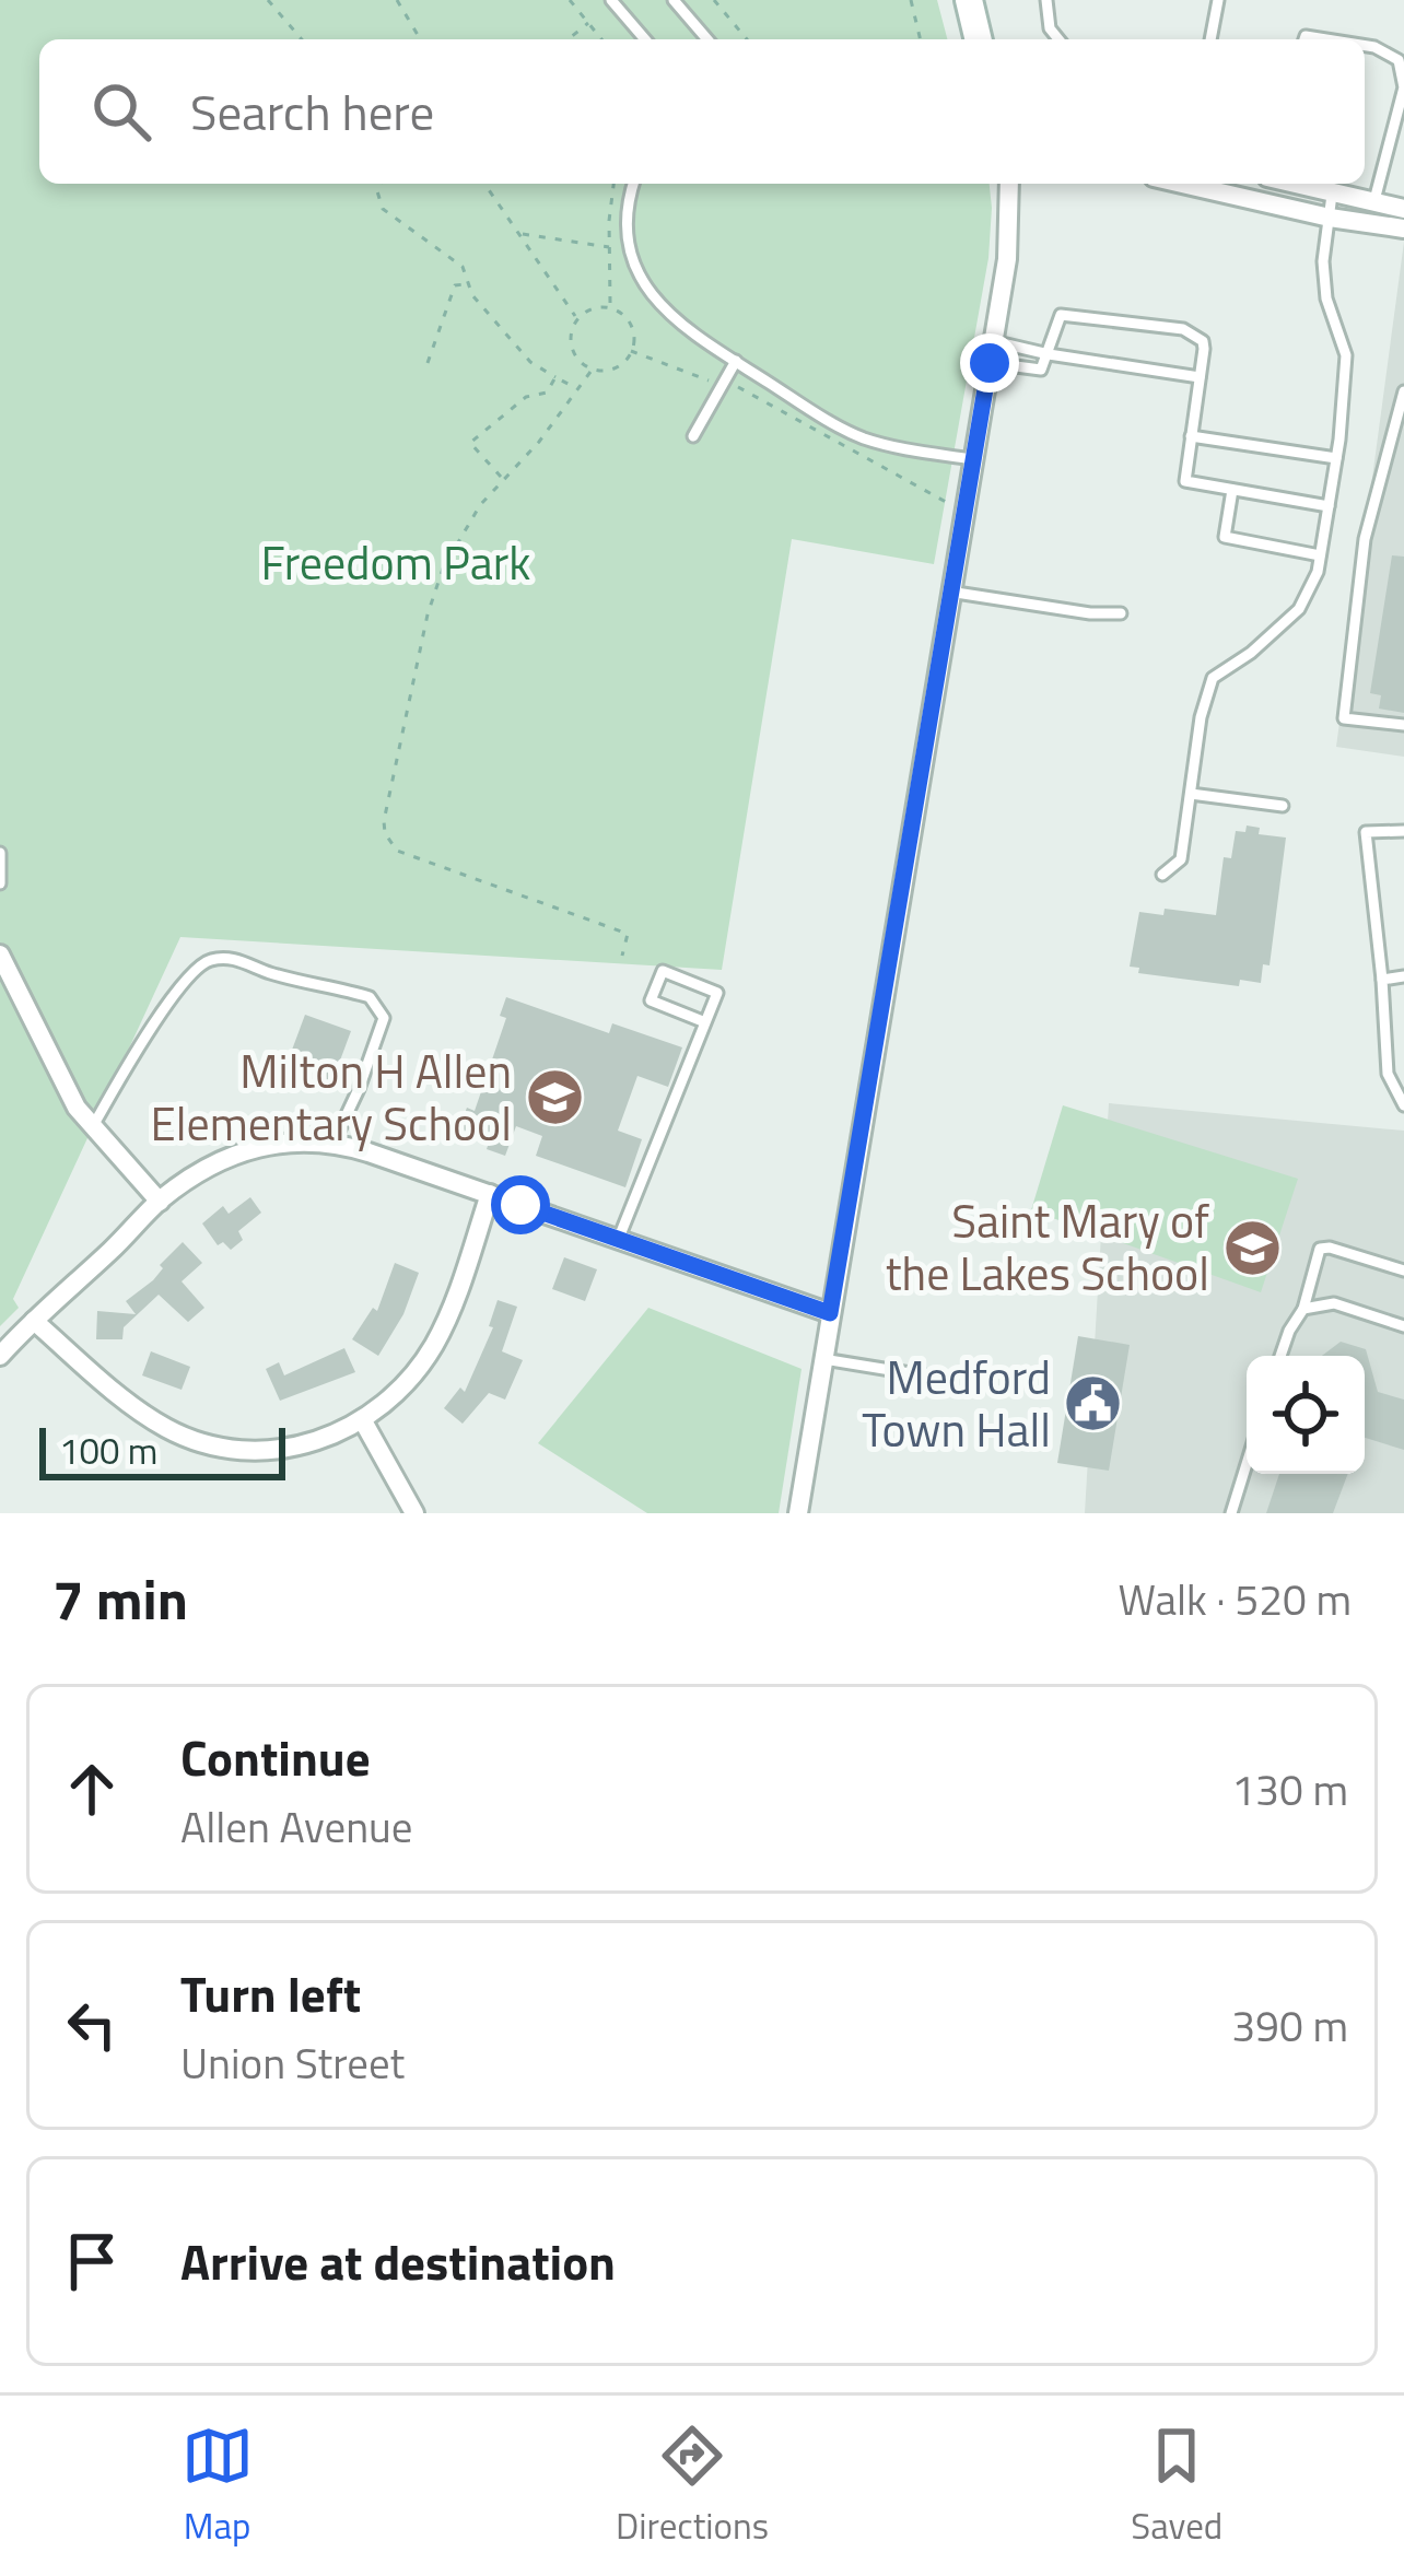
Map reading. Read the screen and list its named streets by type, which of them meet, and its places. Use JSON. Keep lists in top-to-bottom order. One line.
{"parks":["Freedom Park"],"places":{"school or university":["Milton H Allen Elementary School","Saint Mary of the Lakes School"],"public building":["Medford Town Hall"]},"scale_bar":"100 m","page":{"search":"Search here","scale":"100 m","heading":["7 min","Walk · 520 m"],"list":[["Continue","Allen Avenue","130 m"],["Turn left","Union Street","390 m"],"Arrive at destination"],"nav":["Map","Directions","Saved"]}}
